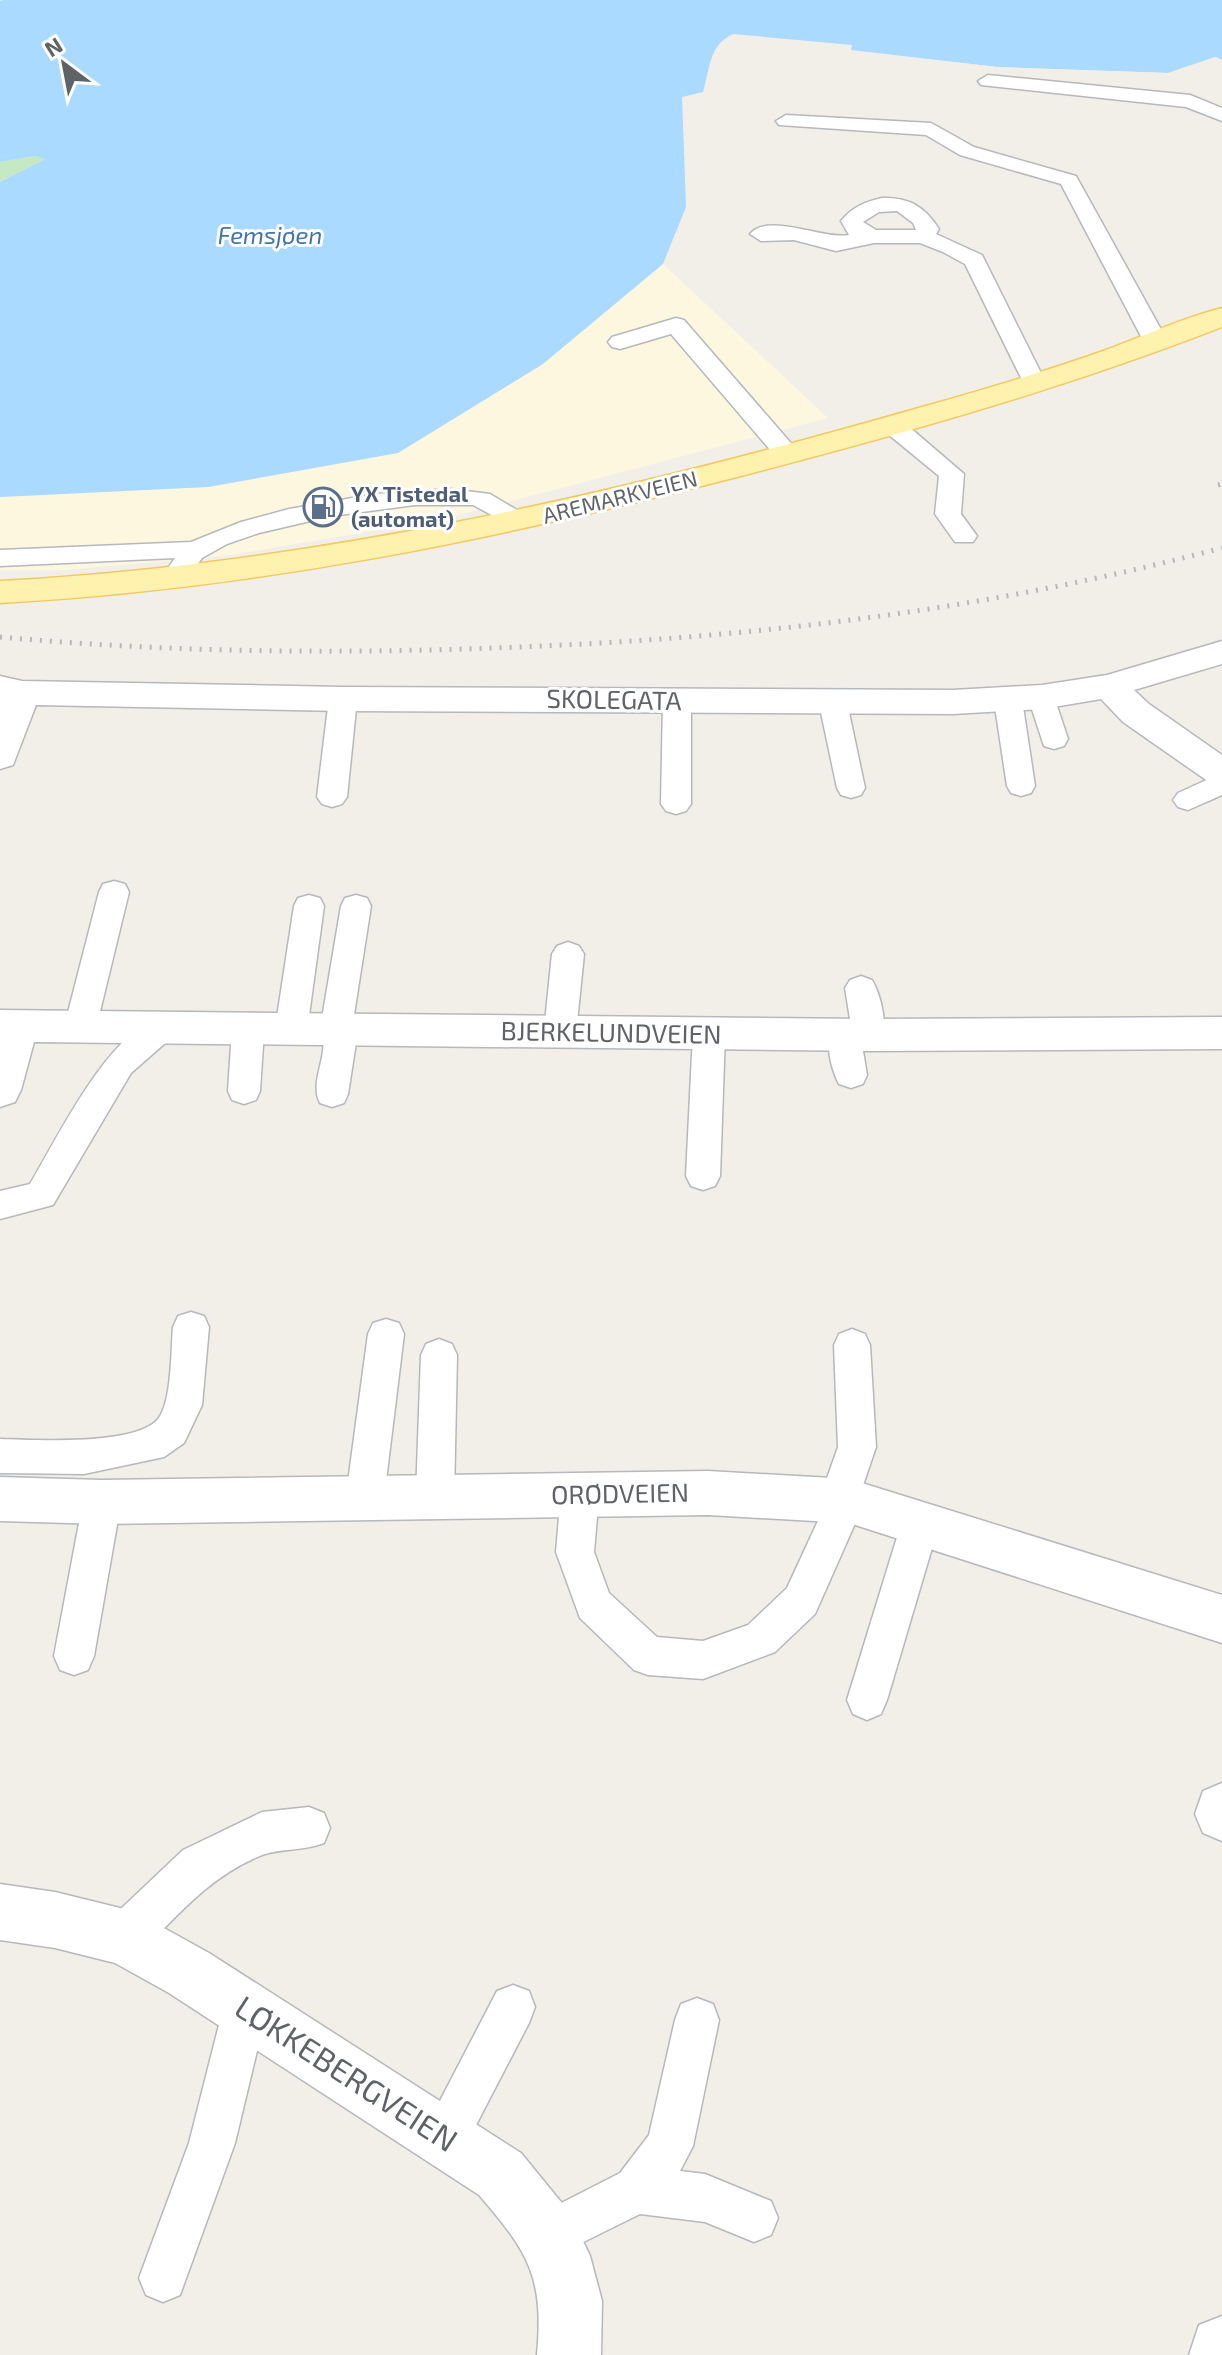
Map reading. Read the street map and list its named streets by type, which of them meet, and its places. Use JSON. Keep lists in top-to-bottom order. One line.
{"streets":{"main road":["AREMARKVEIEN"],"street":["SKOLEGATA","BJERKELUNDVEIEN","ORØDVEIEN","LØKKEBERGVEIEN"]},"water":["Femsjøen"],"places":{"fuel station":["YX Tistedal (automat)"]},"north":"top left"}
